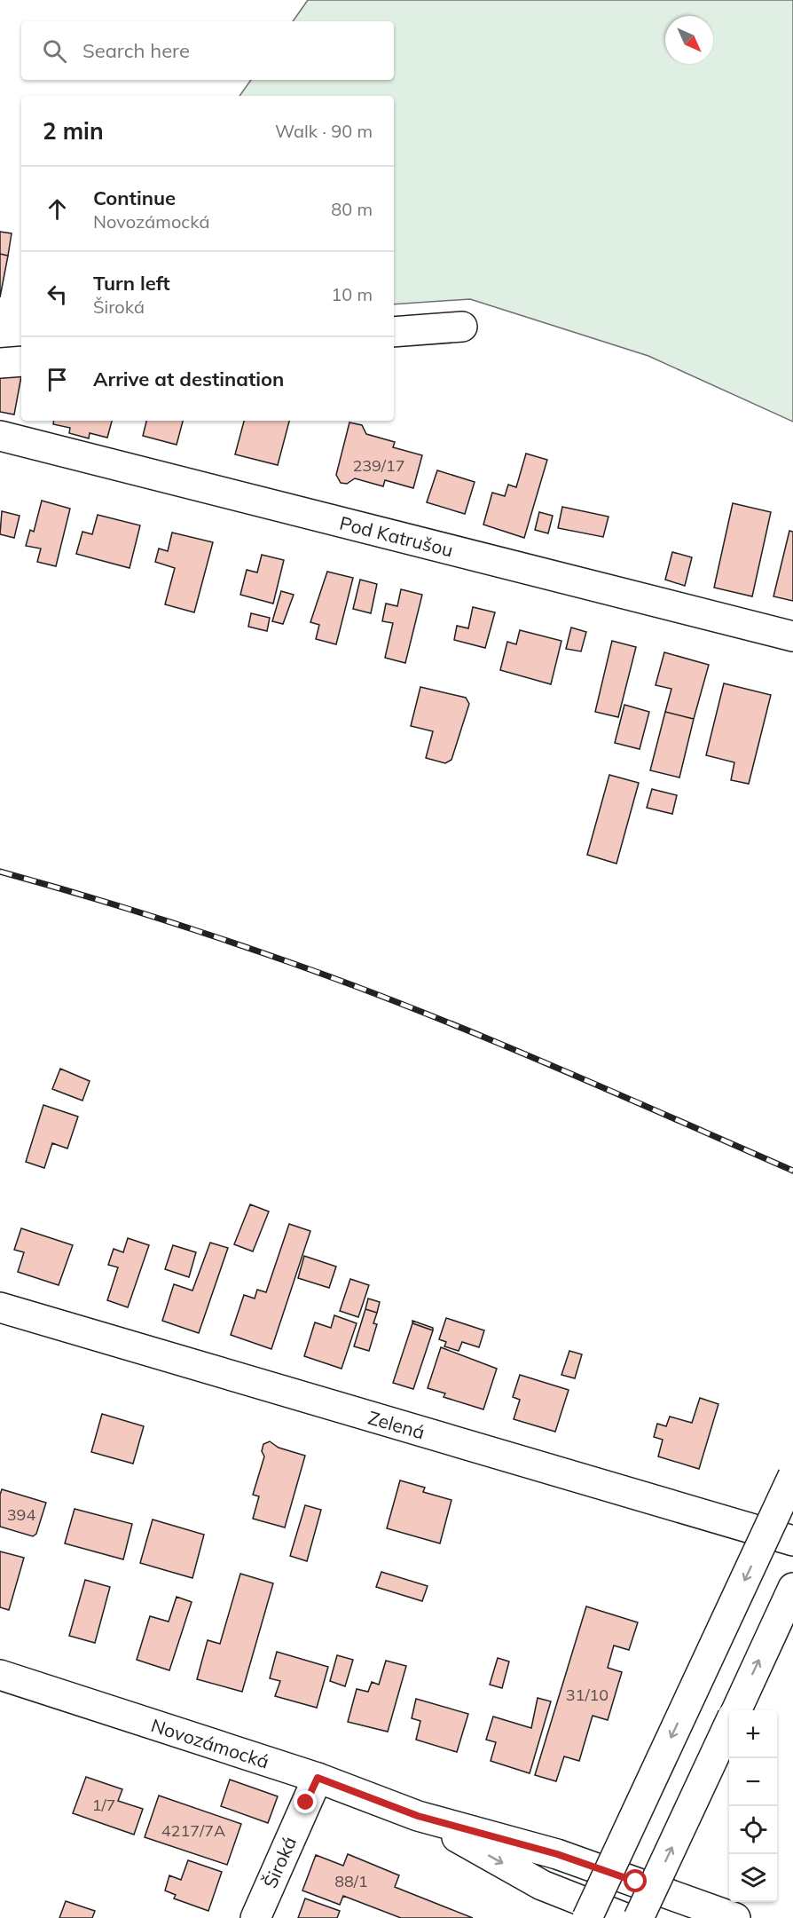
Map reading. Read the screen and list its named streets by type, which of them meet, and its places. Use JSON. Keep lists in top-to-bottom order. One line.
{"streets":{"main road":["Pod Katrušou","Zelená","Novozámocká","Široká"]},"crossings":[["Novozámocká","Široká"]],"house_numbers":["239/17","394","31/10","1/7","4217/7A","88/1"],"north":"bottom right","page":{"search":"Search here","heading":["2 min","Walk · 90 m"],"list":[["Continue","Novozámocká","80 m"],["Turn left","Široká","10 m"],"Arrive at destination"],"map_buttons":["+","−"]}}
